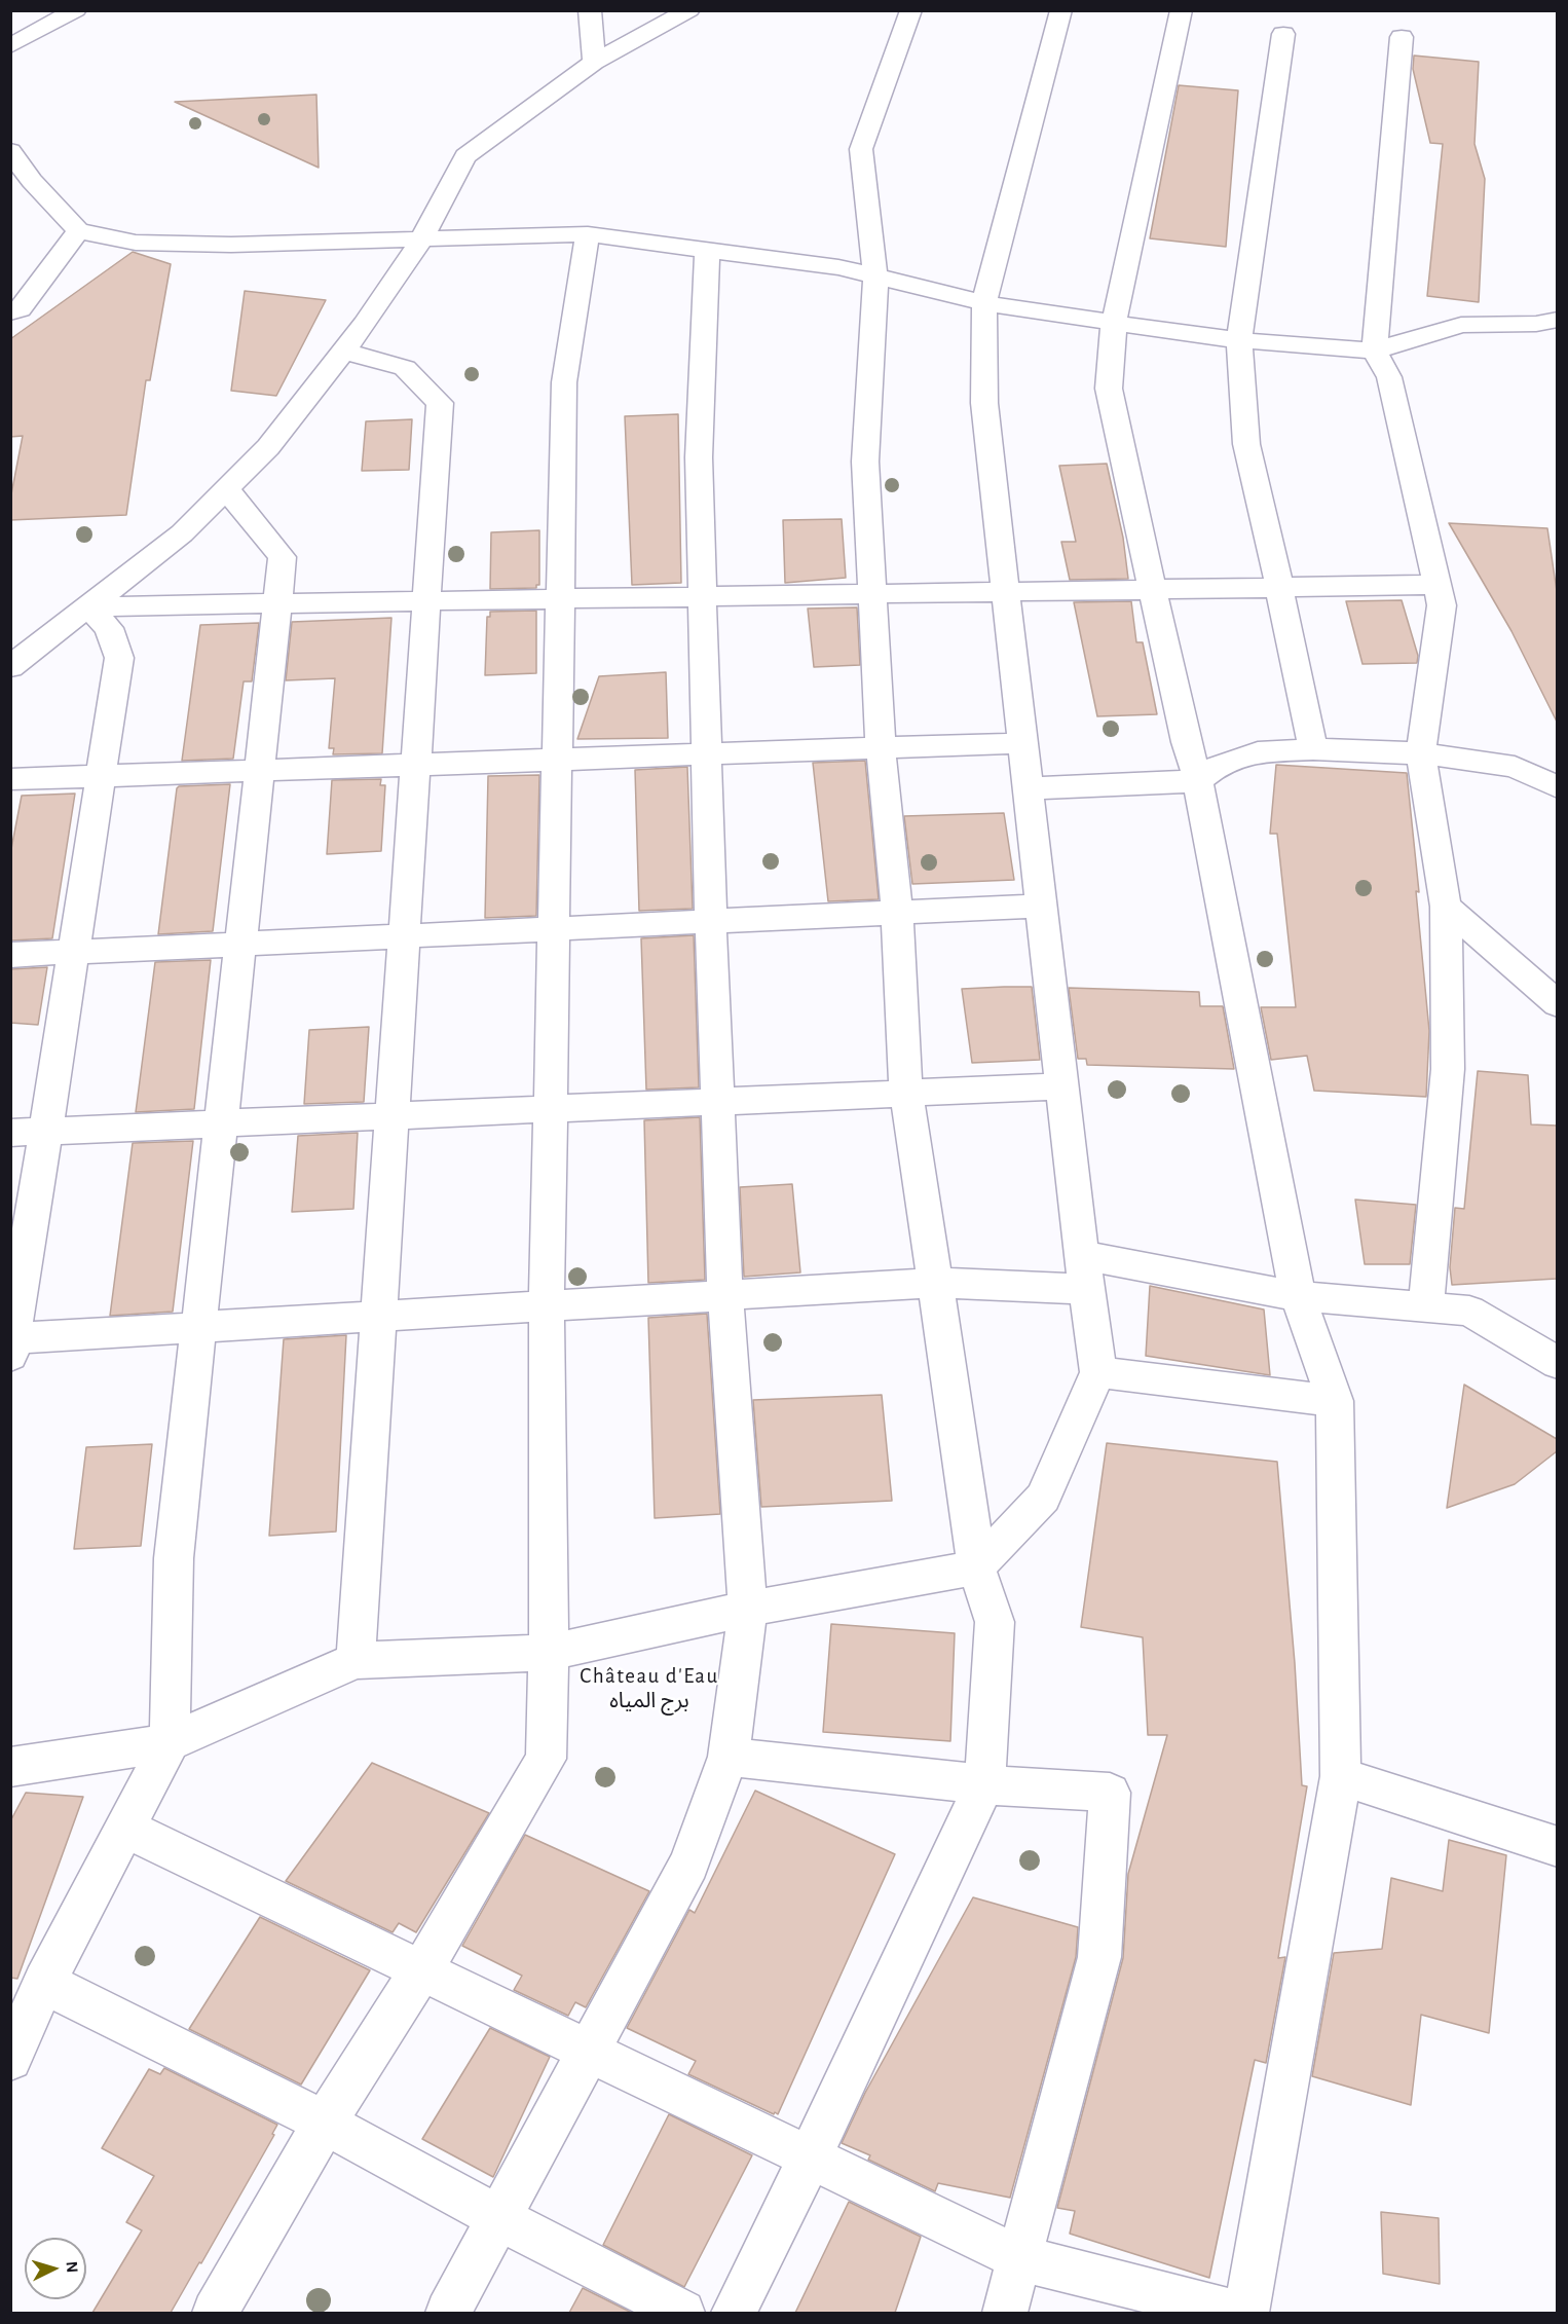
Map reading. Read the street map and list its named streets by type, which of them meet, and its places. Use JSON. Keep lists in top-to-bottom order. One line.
{"districts":["Château d'Eau برج المياه"],"north":"right"}
